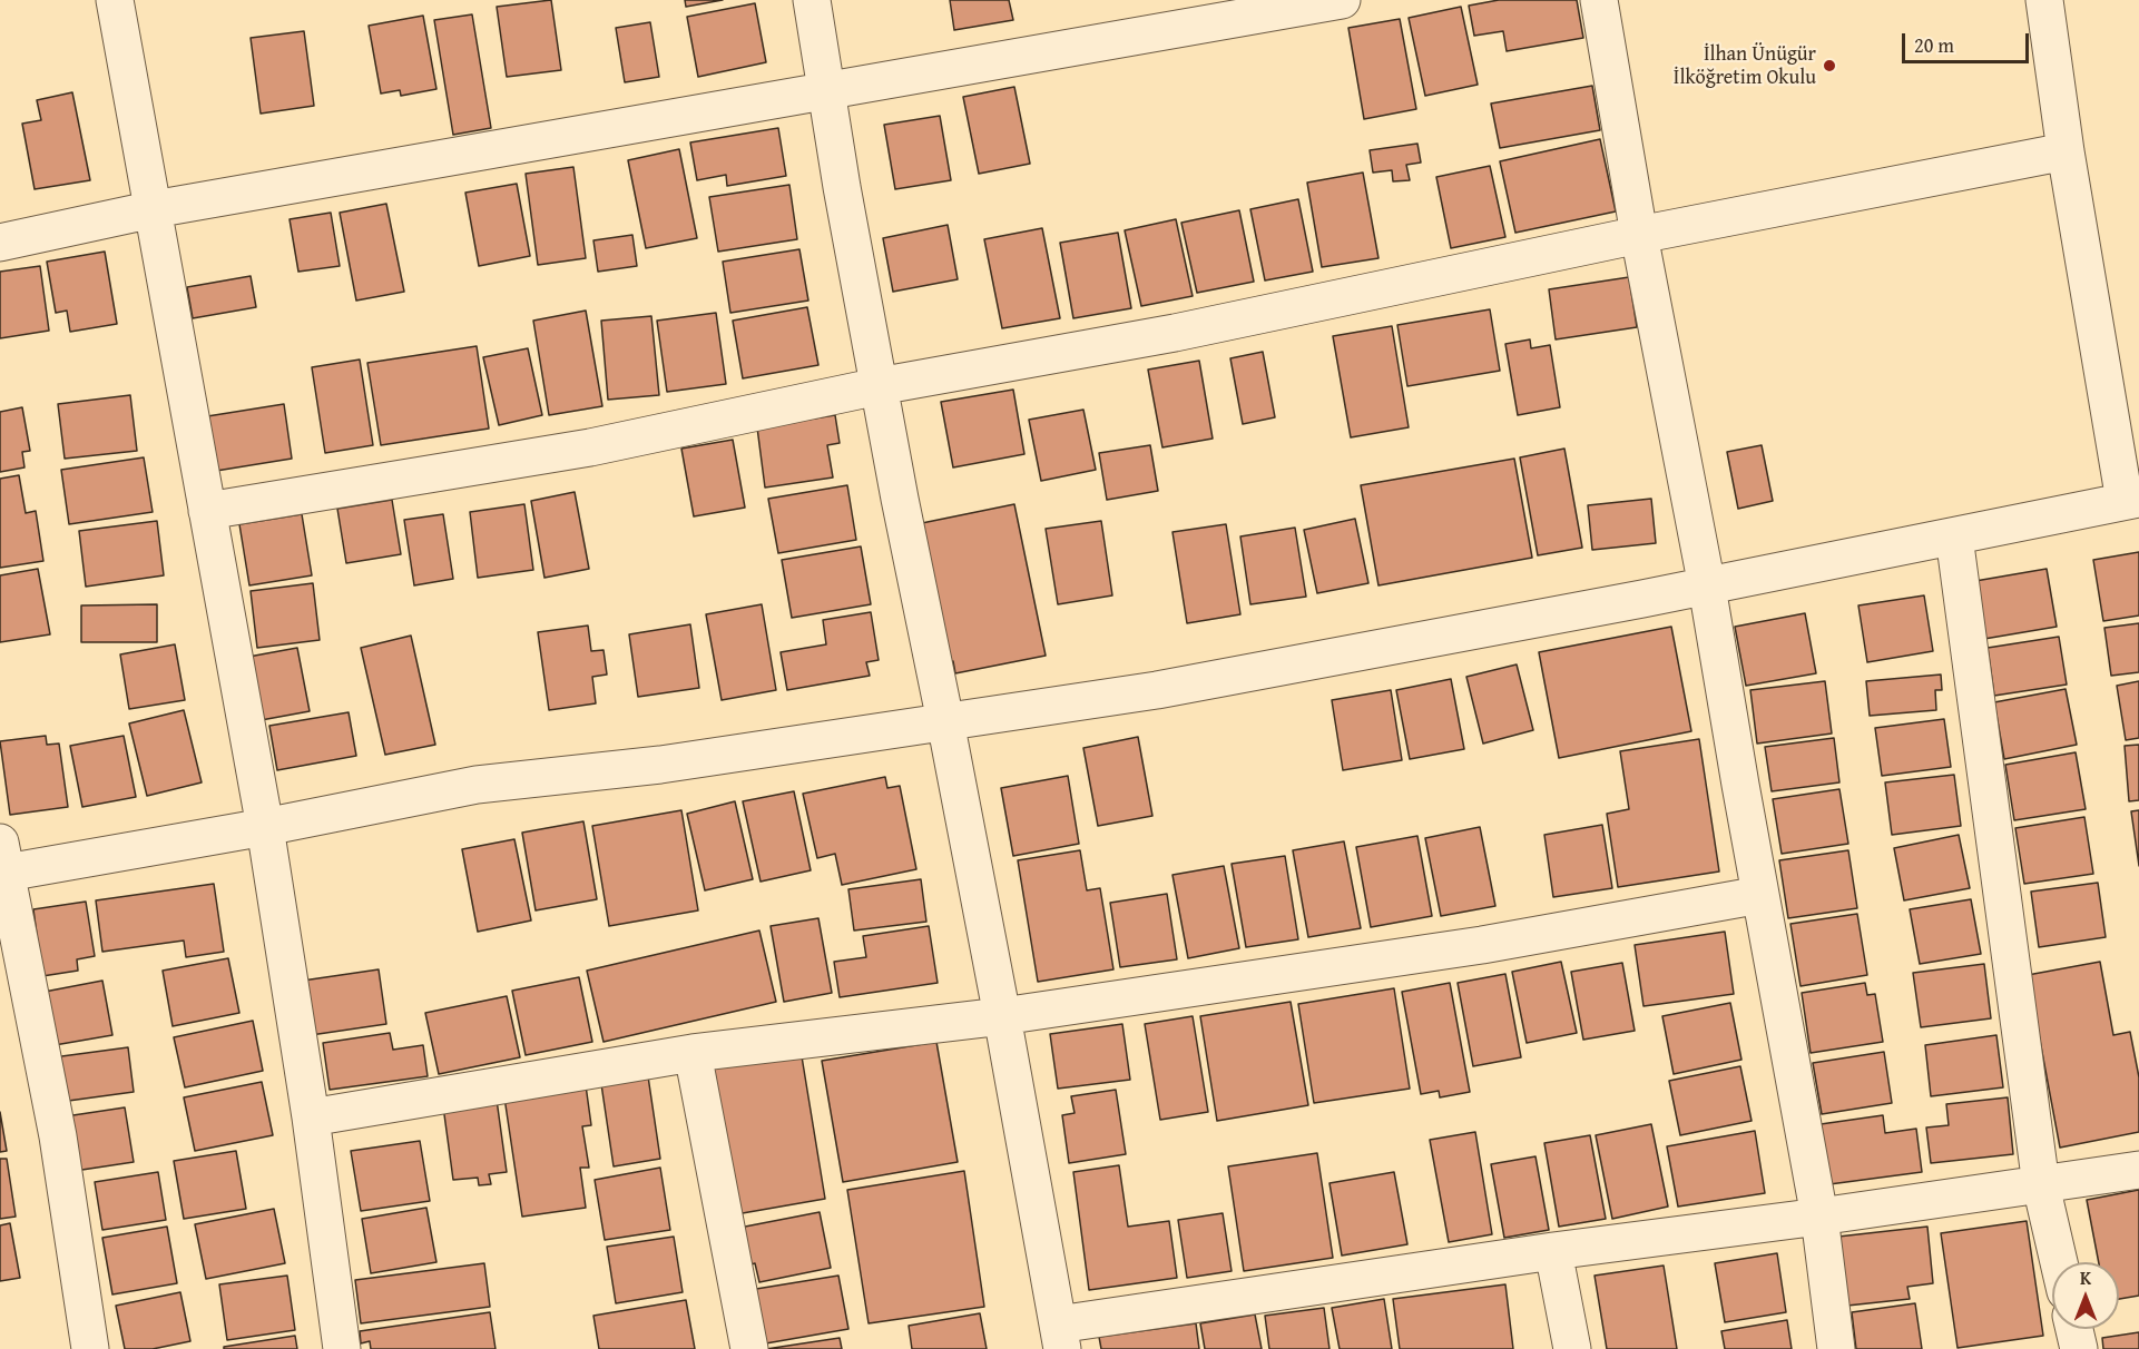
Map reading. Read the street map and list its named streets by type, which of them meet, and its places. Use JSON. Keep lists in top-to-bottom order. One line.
{"places":["İlhan Ünügür İlköğretim Okulu"],"scale_bar":"20 m","north":"top"}
